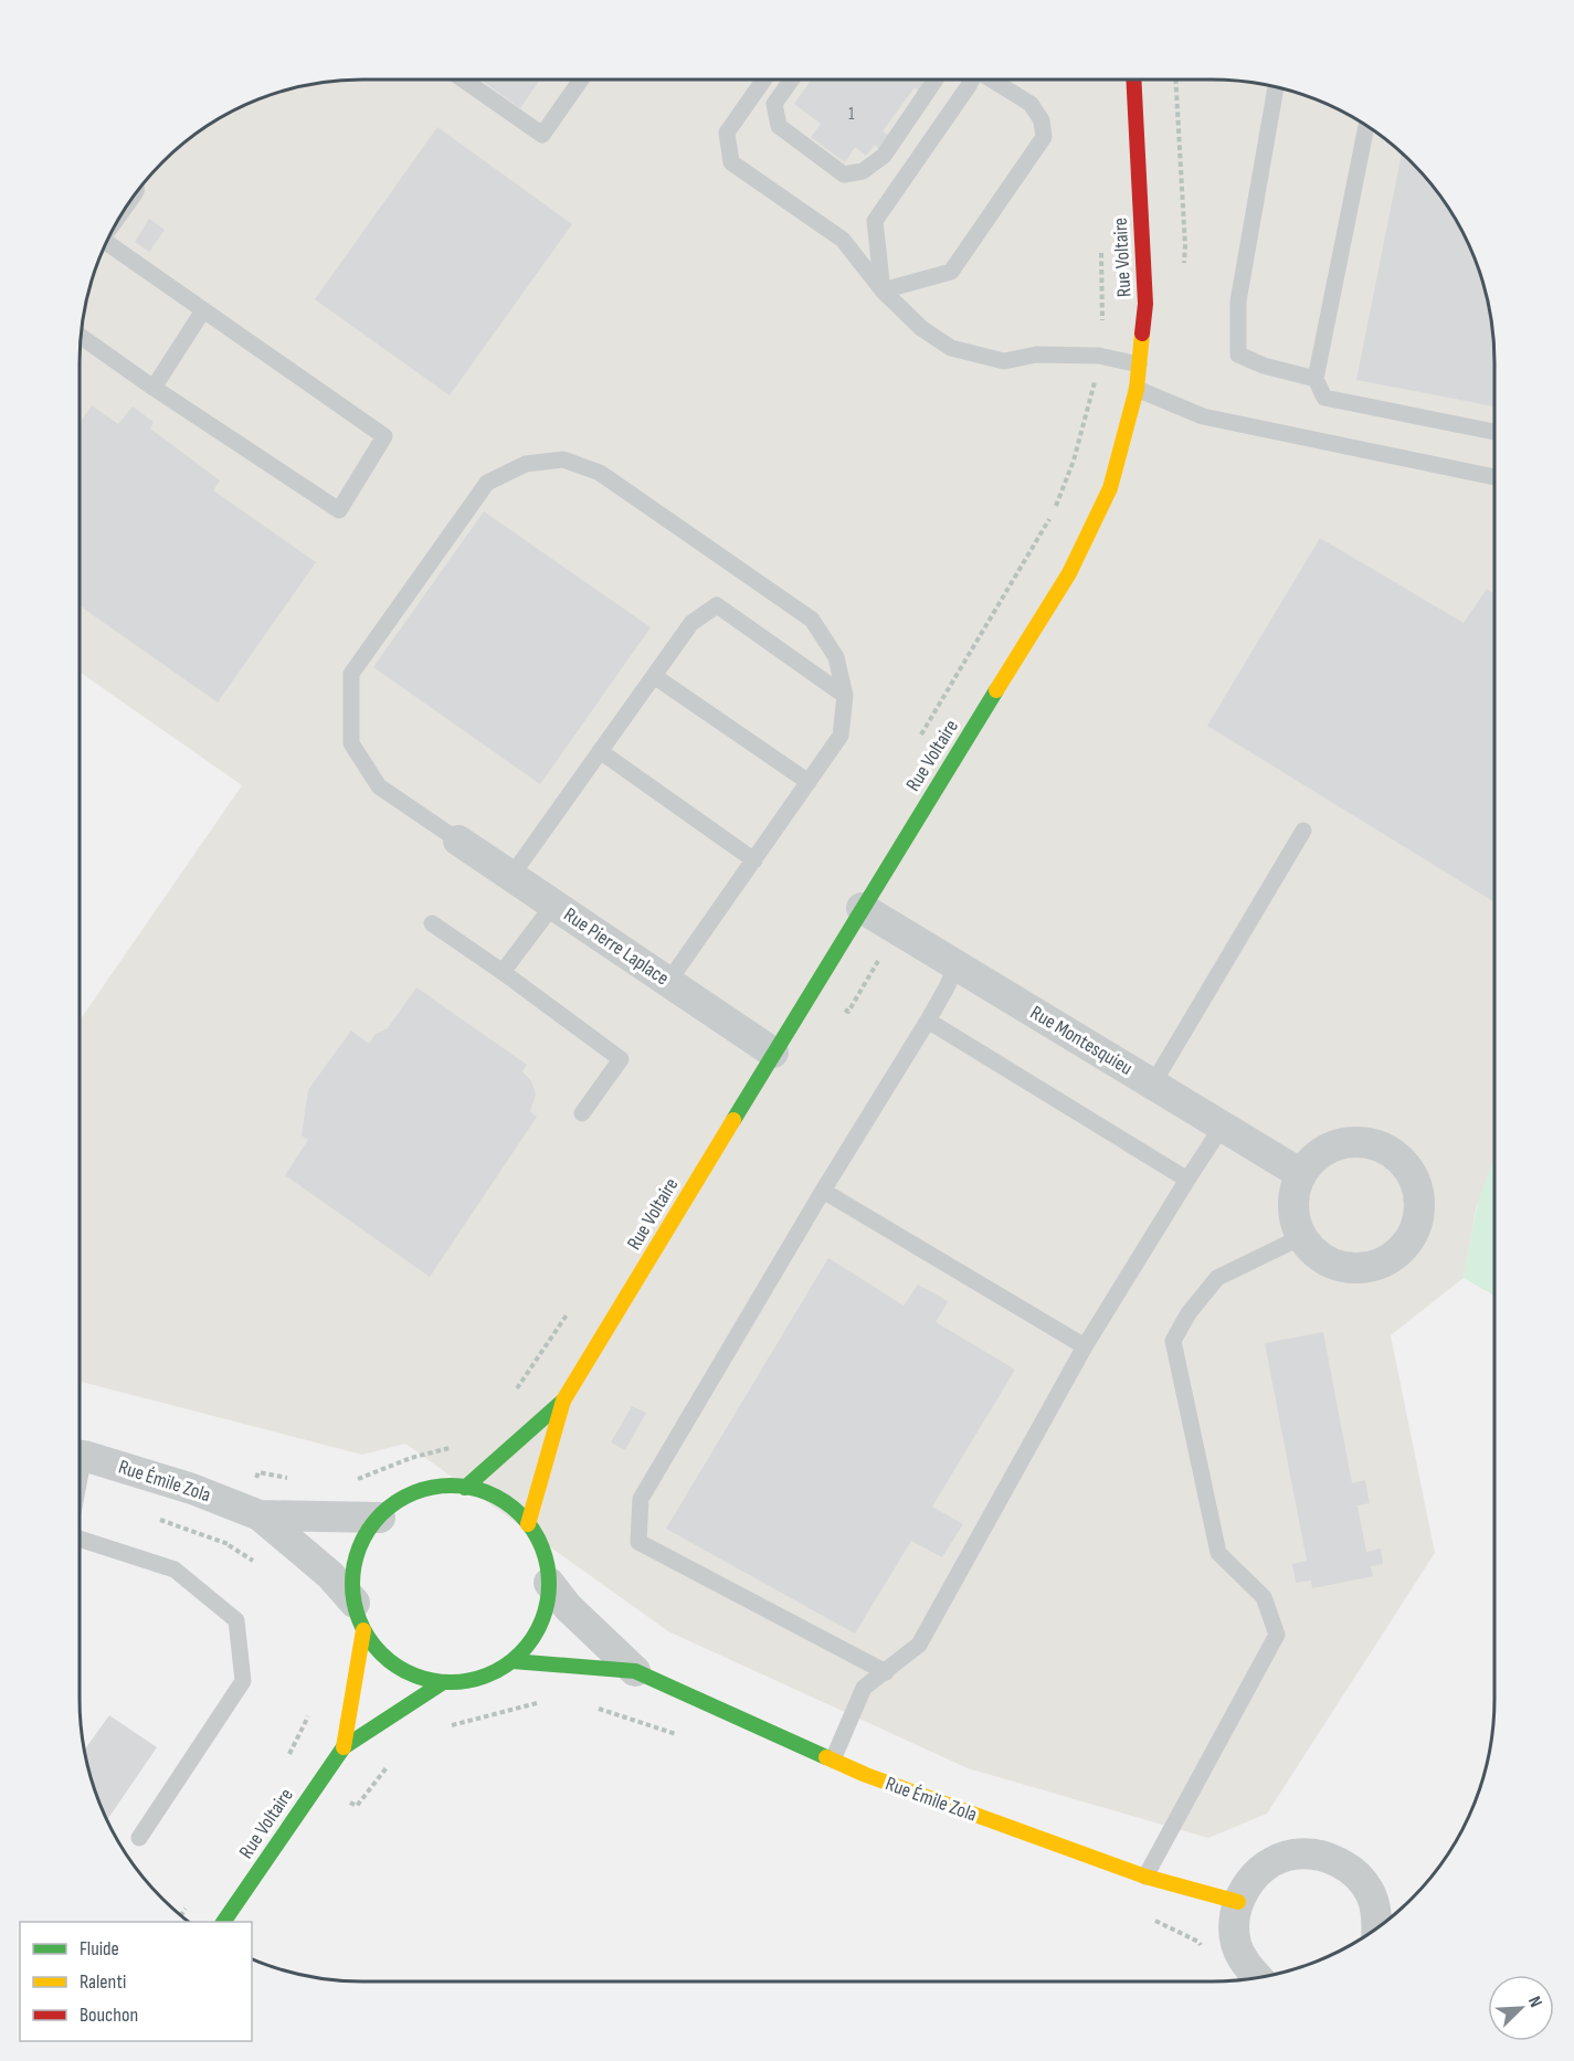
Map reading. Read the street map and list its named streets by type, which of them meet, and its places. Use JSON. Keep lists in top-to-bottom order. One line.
{"streets":{"street":["Rue Voltaire","Rue Pierre Laplace","Rue Montesquieu","Rue Émile Zola"]},"crossings":[["Rue Voltaire","Rue Pierre Laplace"],["Rue Voltaire","Rue Montesquieu"],["Rue Voltaire","Rue Émile Zola"]],"house_numbers":["1"],"legend":["Fluide","Ralenti","Bouchon"],"north":"top right"}
